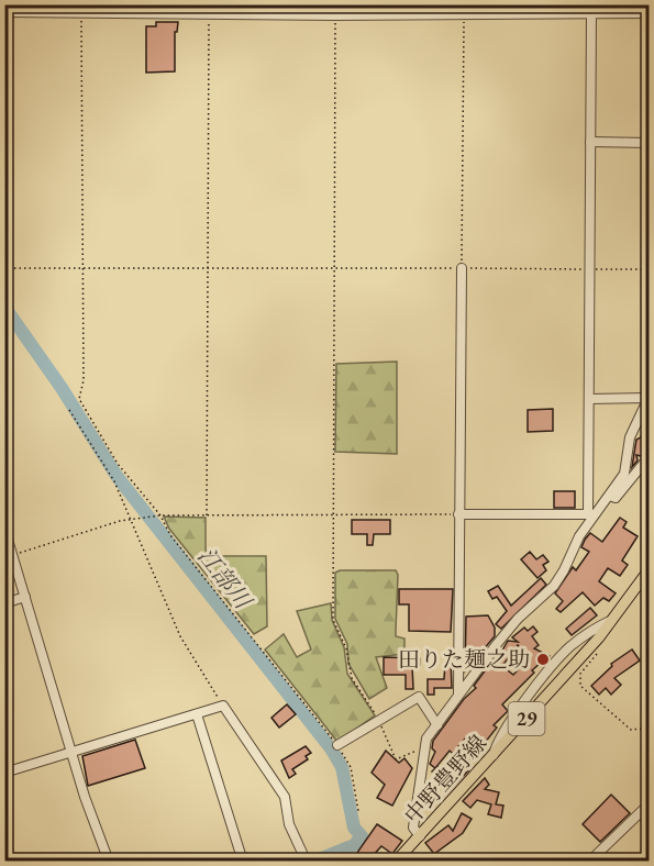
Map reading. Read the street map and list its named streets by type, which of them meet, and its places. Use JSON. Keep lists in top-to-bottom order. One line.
{"streets":{"main road":["29","中野豊野線"]},"water":["江部川"],"places":["田りた麺之助"]}
